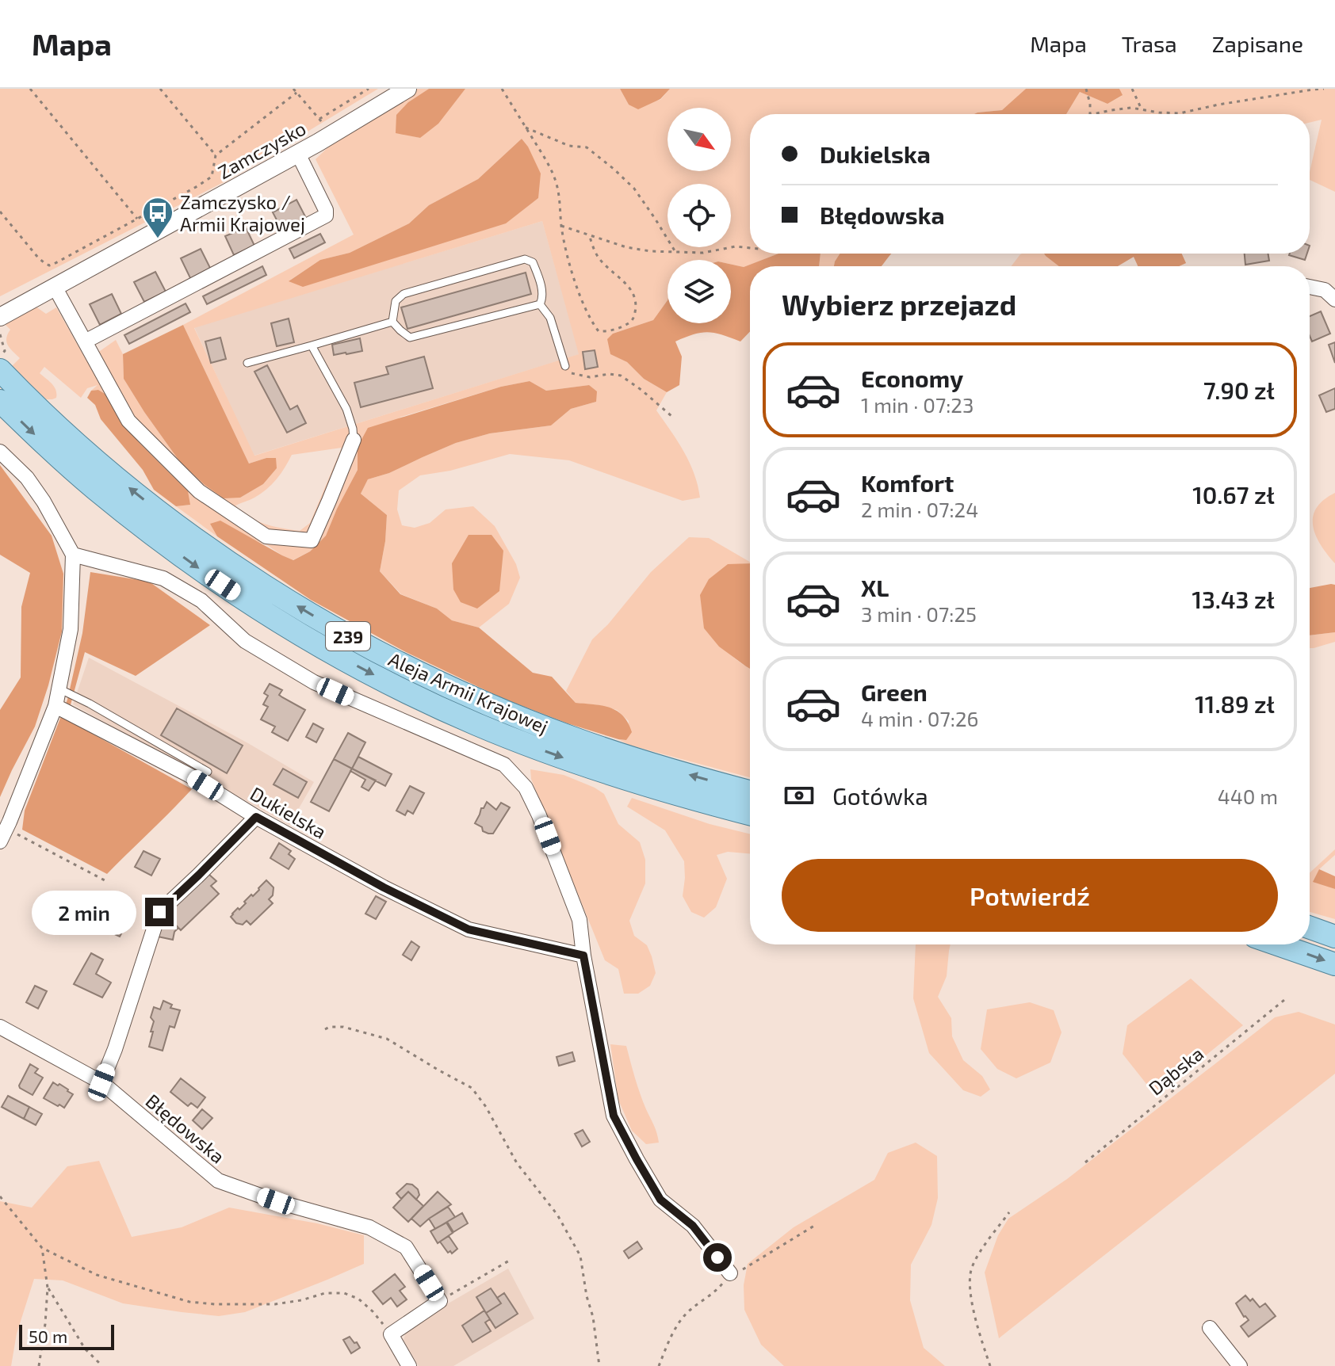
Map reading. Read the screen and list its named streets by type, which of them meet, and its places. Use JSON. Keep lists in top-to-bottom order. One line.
{"streets":{"main road":["239","Aleja Armii Krajowej"],"street":["Zamczysko","Dukielska","Błędowska"],"path":["Dąbska"]},"places":{"bus stop":["Zamczysko / Armii Krajowej"]},"scale_bar":"50 m","north":"bottom right","page":{"header":"Mapa","nav":["Mapa","Trasa","Zapisane"],"banner":["Dukielska","Błędowska"],"heading":"Wybierz przejazd","list":[{"name":"Economy","note":"1 min · 07:23","value":"7.90 zł"},{"name":"Komfort","note":"2 min · 07:24","value":"10.67 zł"},{"name":"XL","note":"3 min · 07:25","value":"13.43 zł"},{"name":"Green","note":"4 min · 07:26","value":"11.89 zł"}],"pay":["Gotówka","440 m"],"buttons":"Potwierdź","bubble":"2 min","scale":"50 m"}}
